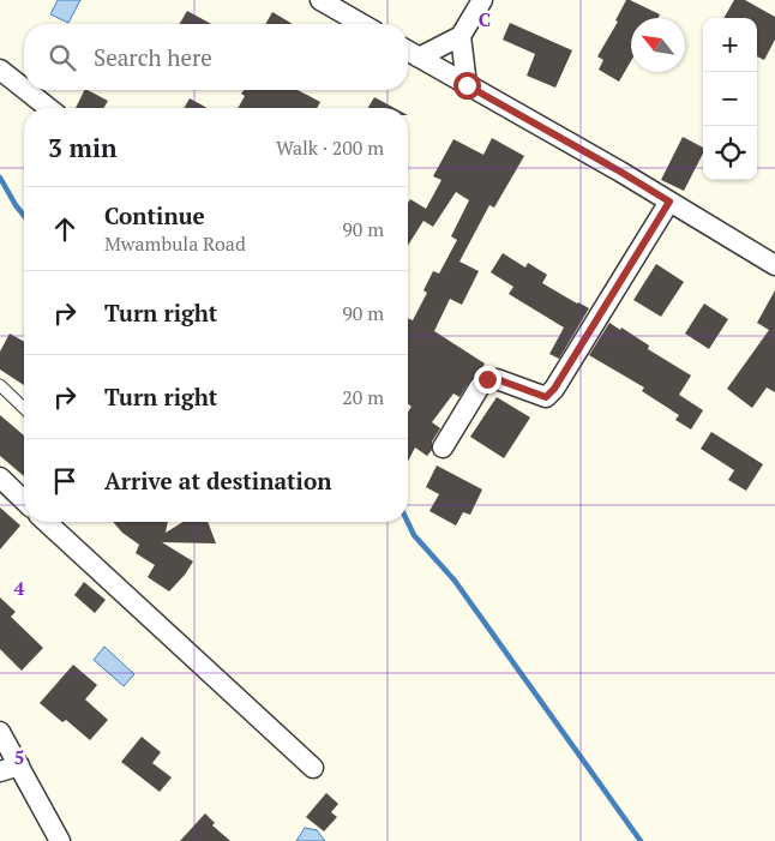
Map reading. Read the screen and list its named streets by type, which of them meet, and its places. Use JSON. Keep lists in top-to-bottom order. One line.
{"north":"top left","page":{"map_buttons":["+","−"],"search":"Search here","heading":["3 min","Walk · 200 m"],"list":[["Continue","Mwambula Road","90 m"],["Turn right","90 m"],["Turn right","20 m"],"Arrive at destination"]},"grid":{"columns":["C"],"rows":["4","5"]}}
